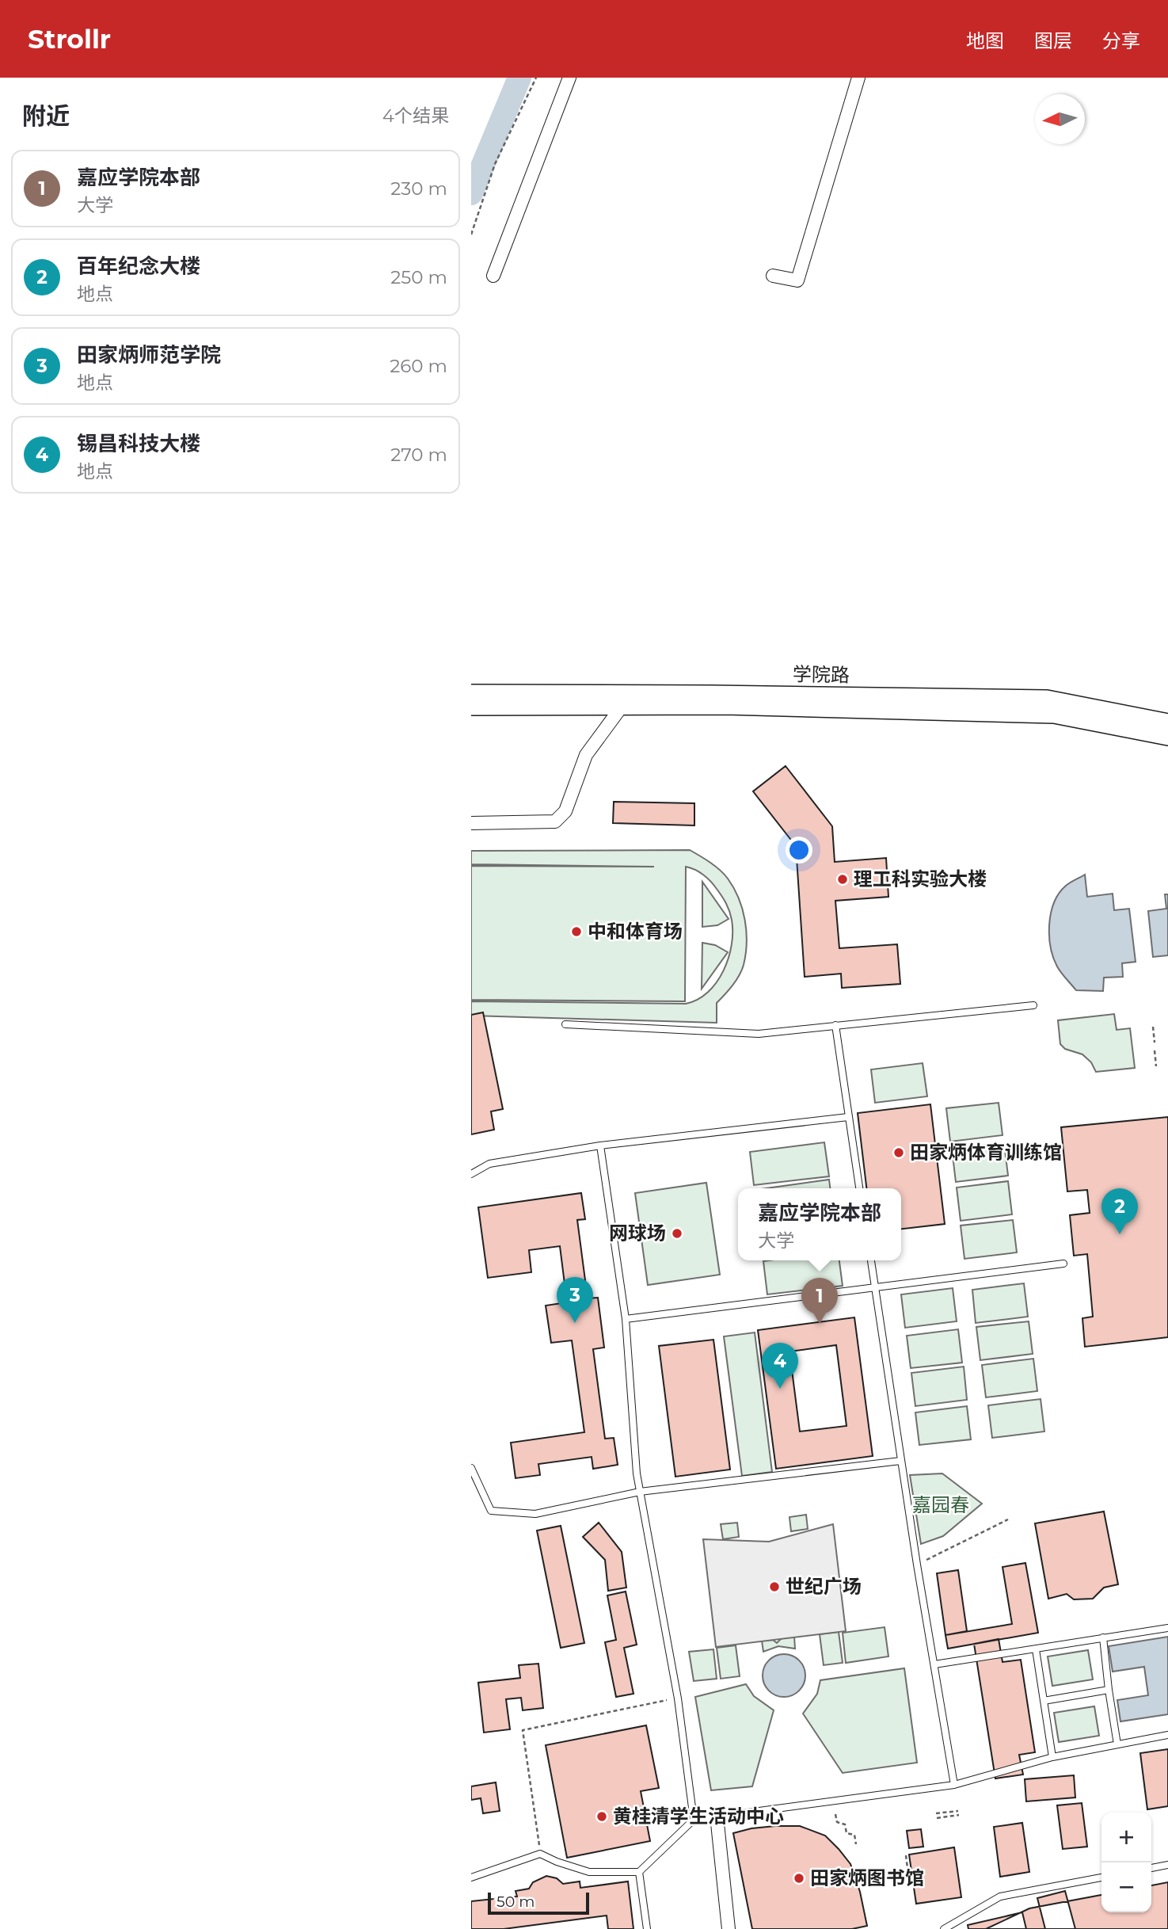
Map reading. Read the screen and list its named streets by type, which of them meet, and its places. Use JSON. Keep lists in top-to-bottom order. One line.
{"streets":{"street":["学院路"]},"parks":["嘉园春"],"places":["理工科实验大楼","中和体育场","田家炳体育训练馆","网球场","世纪广场","黄桂清学生活动中心","田家炳图书馆"],"scale_bar":"50 m","north":"left","page":{"header":"Strollr","nav":["地图","图层","分享"],"heading":["附近","4个结果"],"list":[{"mark":"1","name":"嘉应学院本部","note":"大学","value":"230 m"},{"mark":"2","name":"百年纪念大楼","note":"地点","value":"250 m"},{"mark":"3","name":"田家炳师范学院","note":"地点","value":"260 m"},{"mark":"4","name":"锡昌科技大楼","note":"地点","value":"270 m"}],"popup":["嘉应学院本部","大学"],"pins":["2","3","1","4"],"map_buttons":["+","−"],"scale":"50 m"}}
